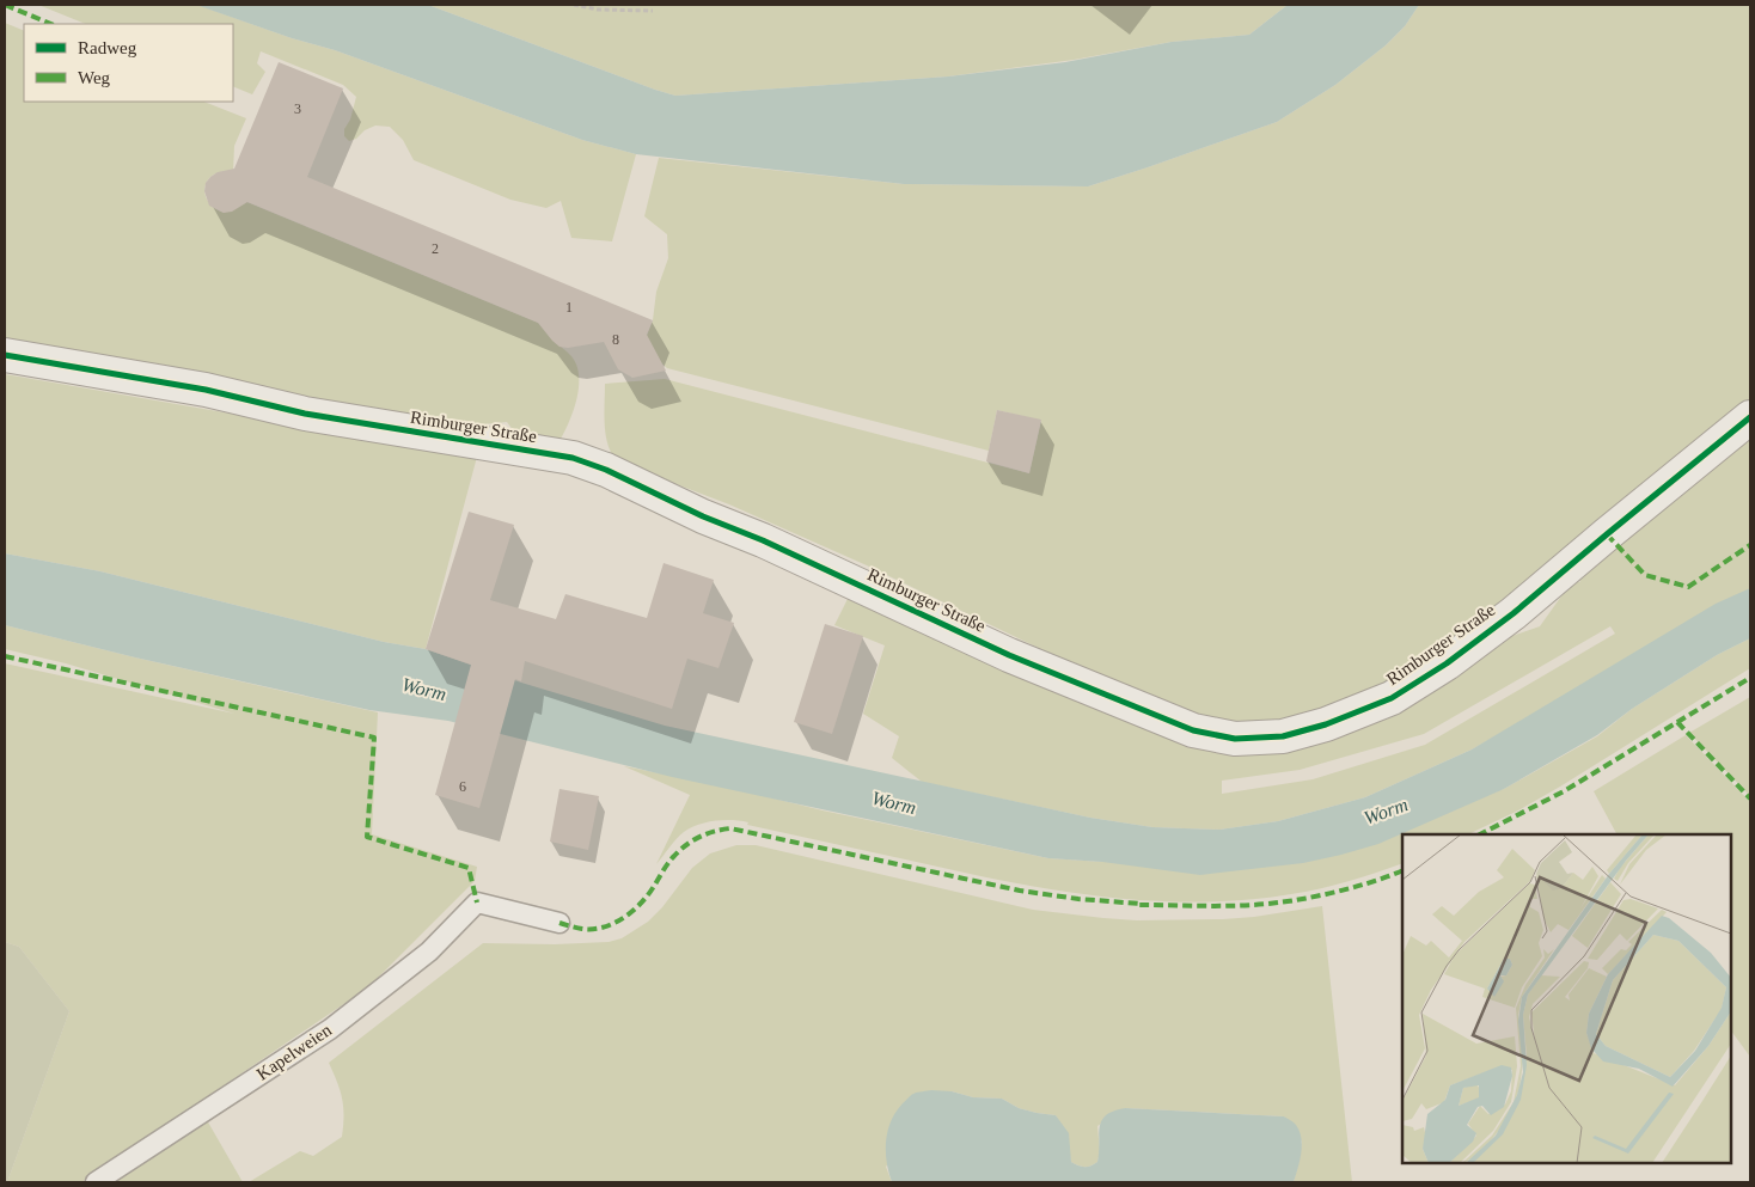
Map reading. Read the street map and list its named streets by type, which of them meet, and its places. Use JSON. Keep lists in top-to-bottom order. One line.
{"streets":{"street":["Rimburger Straße"],"lane":["Kapelweien"]},"water":["Worm"],"house_numbers":["3","2","1","8","6"],"legend":["Radweg","Weg"]}
